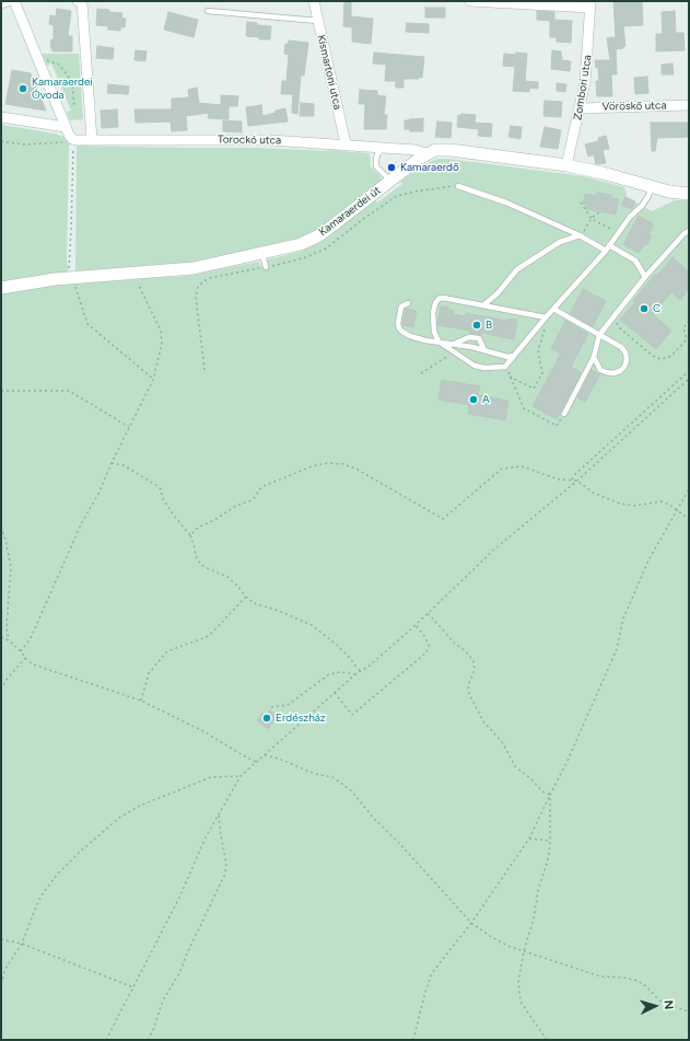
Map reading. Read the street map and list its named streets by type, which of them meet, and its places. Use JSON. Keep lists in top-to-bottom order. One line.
{"streets":{"street":["Kismartoni utca","Zombori utca","Vöröskő utca","Torockó utca","Kamaraerdei út"]},"crossings":[["Kismartoni utca","Torockó utca"],["Zombori utca","Vöröskő utca"],["Zombori utca","Kamaraerdei út"],["Torockó utca","Kamaraerdei út"]],"places":["Kamaraerdei Óvoda","Kamaraerdő","C","B","A","Erdészház"],"north":"right"}
